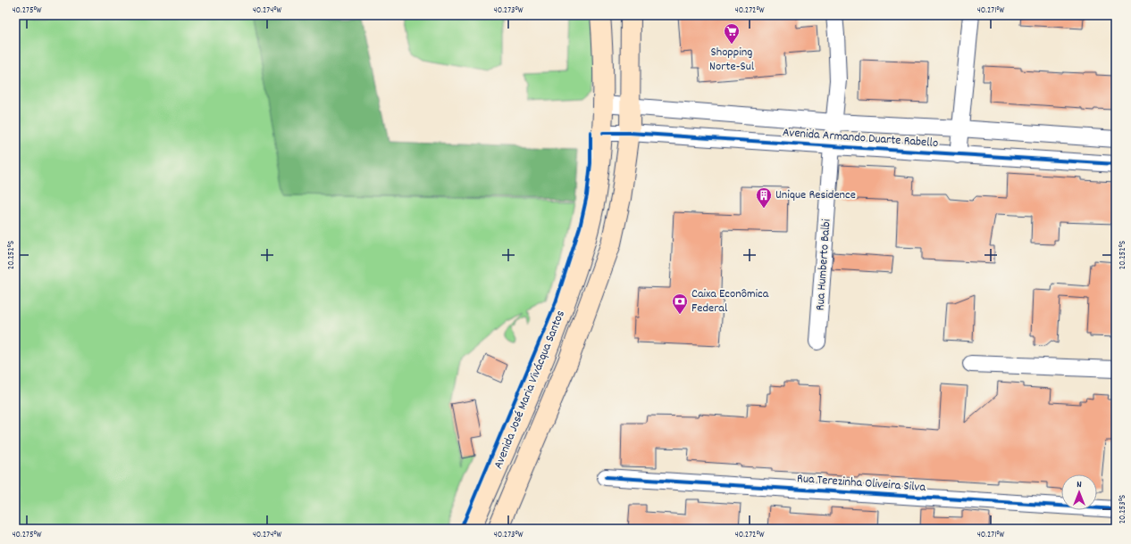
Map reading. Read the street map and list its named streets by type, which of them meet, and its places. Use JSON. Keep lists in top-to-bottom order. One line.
{"streets":{"main road":["Avenida José Maria Vivácqua Santos"],"street":["Avenida Armando Duarte Rabello","Rua Humberto Balbi","Rua Terezinha Oliveira Silva"]},"crossings":[["Avenida Armando Duarte Rabello","Rua Humberto Balbi"],["Avenida Armando Duarte Rabello","Avenida José Maria Vivácqua Santos"]],"places":{"supermarket":["Shopping Norte-Sul"],"building":["Unique Residence"],"bank":["Caixa Econômica Federal"]},"north":"top","coordinates":["40.275°W","40.274°W","40.273°W","40.272°W","40.271°W","20.252°S","20.253°S"]}
